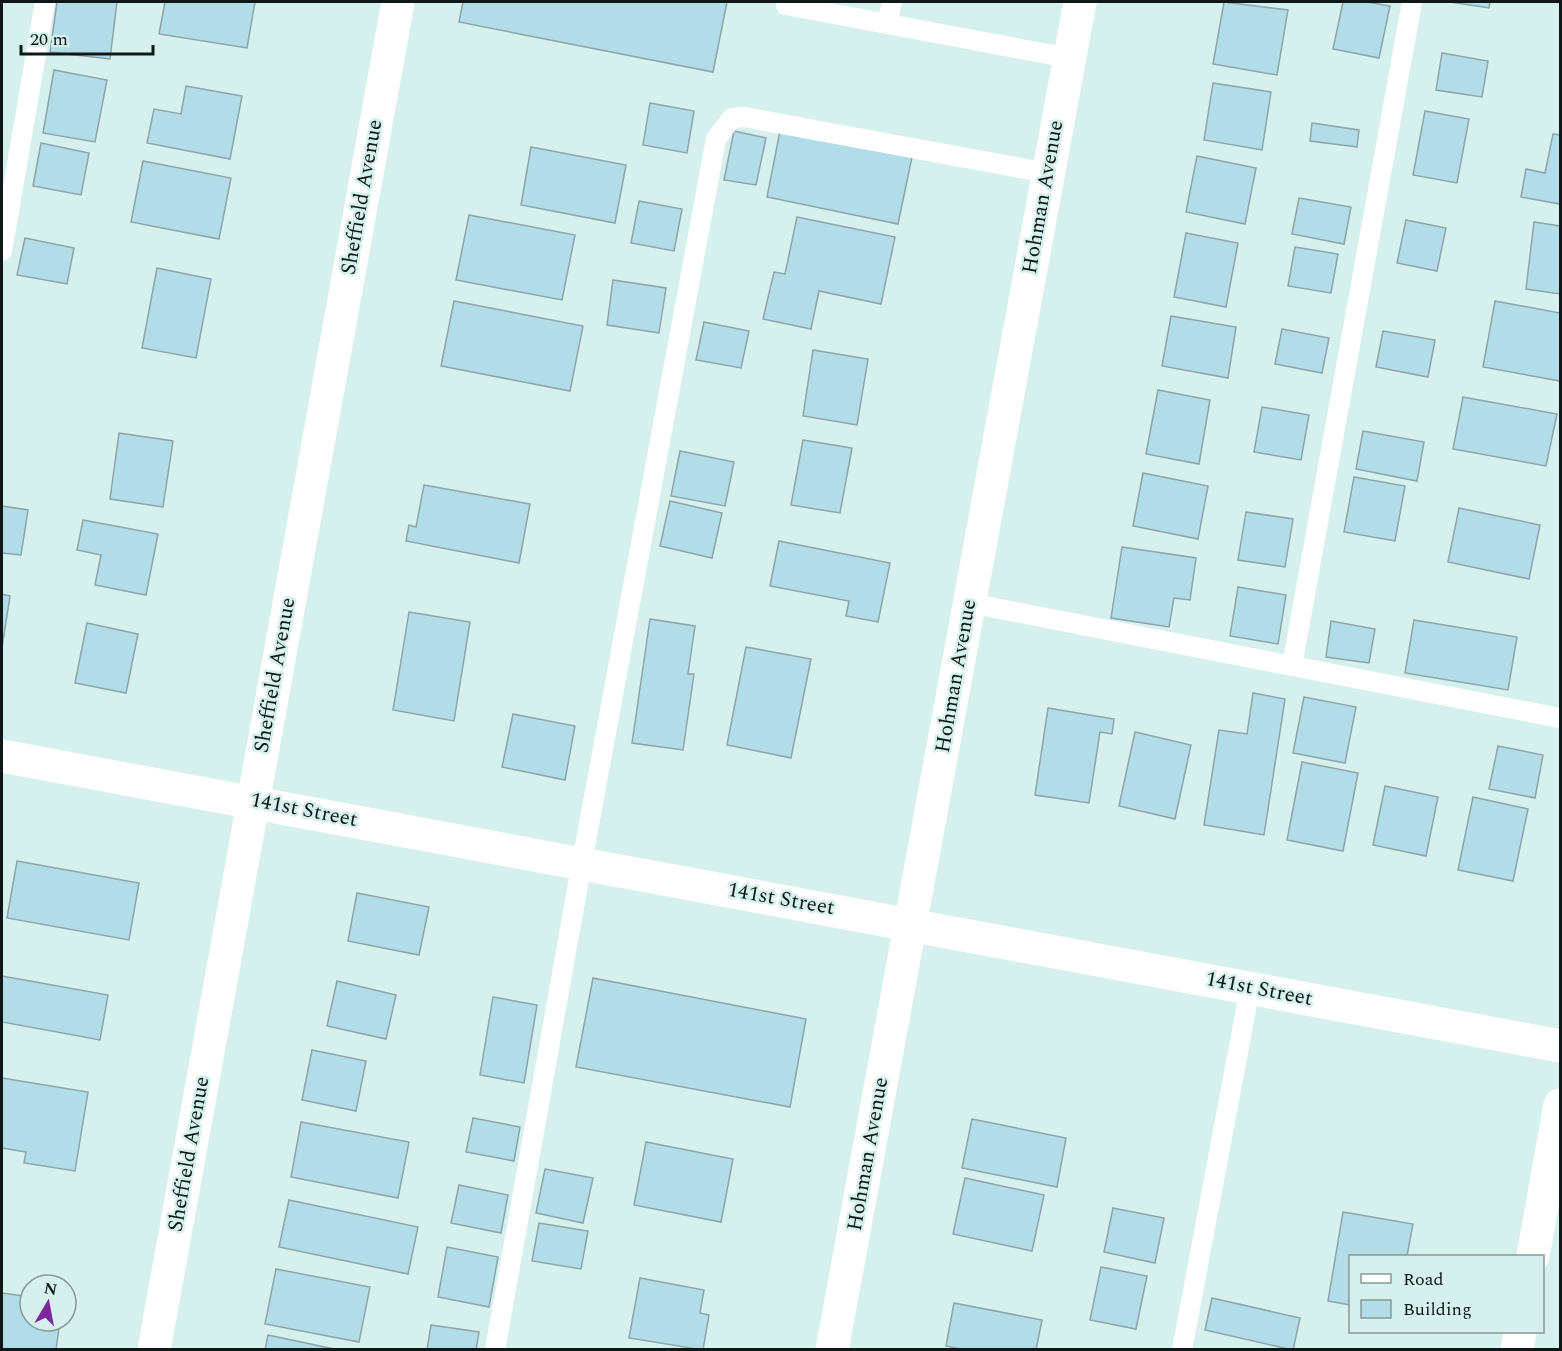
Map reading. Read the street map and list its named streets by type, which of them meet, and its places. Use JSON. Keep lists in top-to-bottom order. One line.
{"streets":{"street":["Sheffield Avenue","Hohman Avenue","141st Street"]},"crossings":[["Sheffield Avenue","141st Street"],["Hohman Avenue","141st Street"]],"legend":["Road","Building"],"scale_bar":"20 m","north":"top"}
